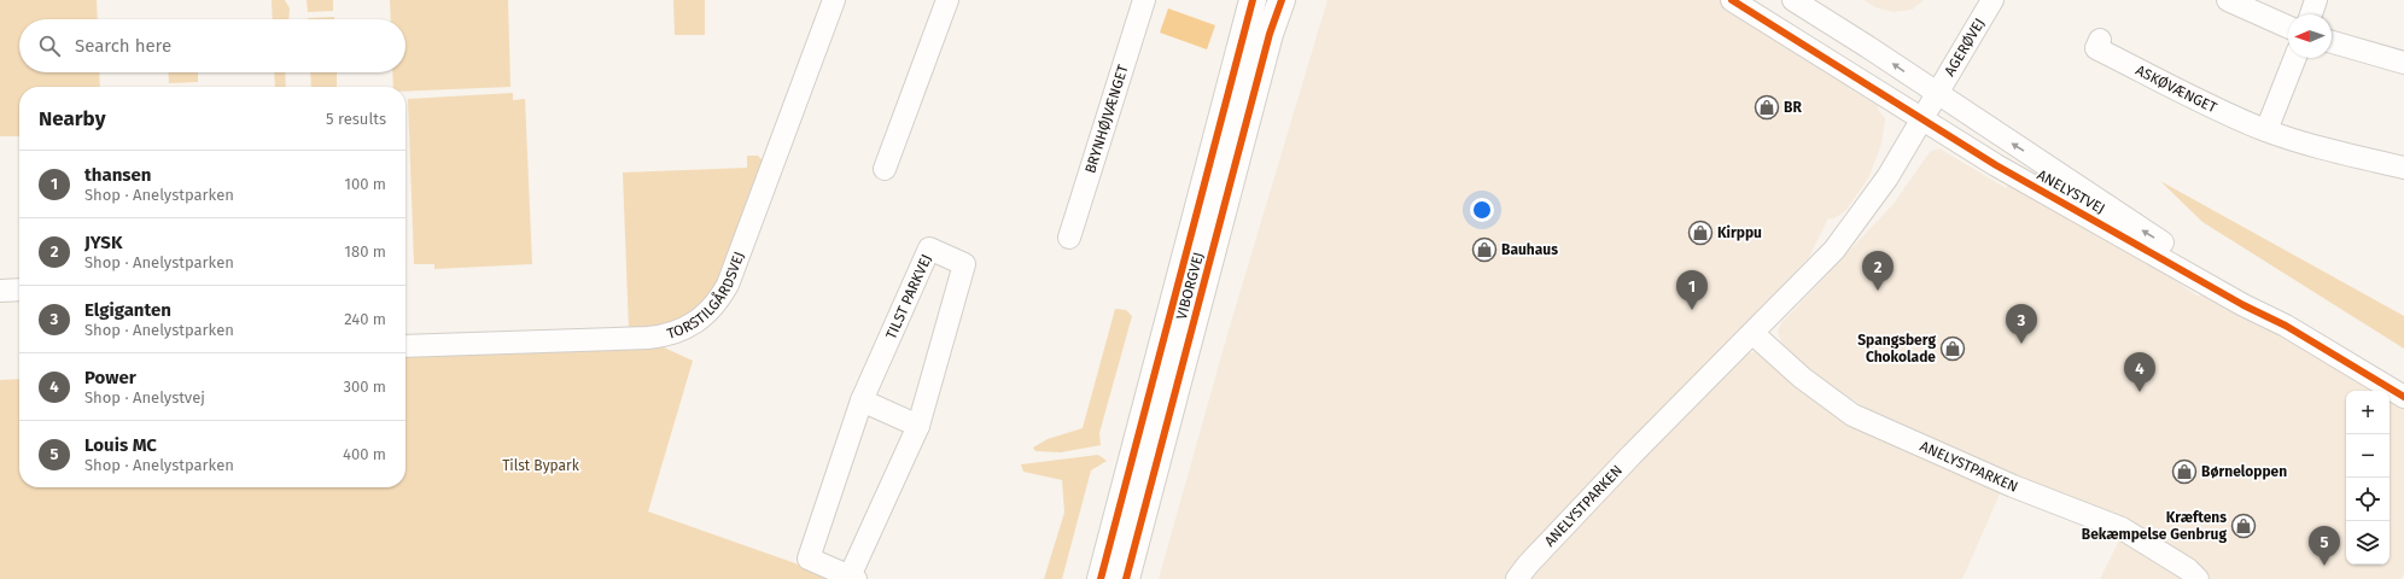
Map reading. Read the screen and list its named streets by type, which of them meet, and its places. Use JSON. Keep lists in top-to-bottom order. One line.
{"streets":{"main road":["VIBORGVEJ"],"street":["AGERØVEJ","ASKØVÆNGET","BRYNHØJVÆNGET","ANELYSTVEJ","TORSTILGÅRDSVEJ","TILST PARKVEJ","ANELYSTPARKEN"]},"crossings":[["AGERØVEJ","ANELYSTVEJ"],["AGERØVEJ","ANELYSTPARKEN"],["ANELYSTVEJ","ANELYSTPARKEN"]],"parks":["Tilst Bypark"],"places":{"shop":["BR","Kirppu","Bauhaus","Spangsberg Chokolade","Børneloppen","Kræftens Bekæmpelse Genbrug"]},"north":"left","page":{"search":"Search here","heading":["Nearby","5 results"],"list":[{"mark":"1","name":"thansen","note":"Shop · Anelystparken","value":"100 m"},{"mark":"2","name":"JYSK","note":"Shop · Anelystparken","value":"180 m"},{"mark":"3","name":"Elgiganten","note":"Shop · Anelystparken","value":"240 m"},{"mark":"4","name":"Power","note":"Shop · Anelystvej","value":"300 m"},{"mark":"5","name":"Louis MC","note":"Shop · Anelystparken","value":"400 m"}],"pins":["2","1","3","4","5"],"map_buttons":["+","−"]}}
